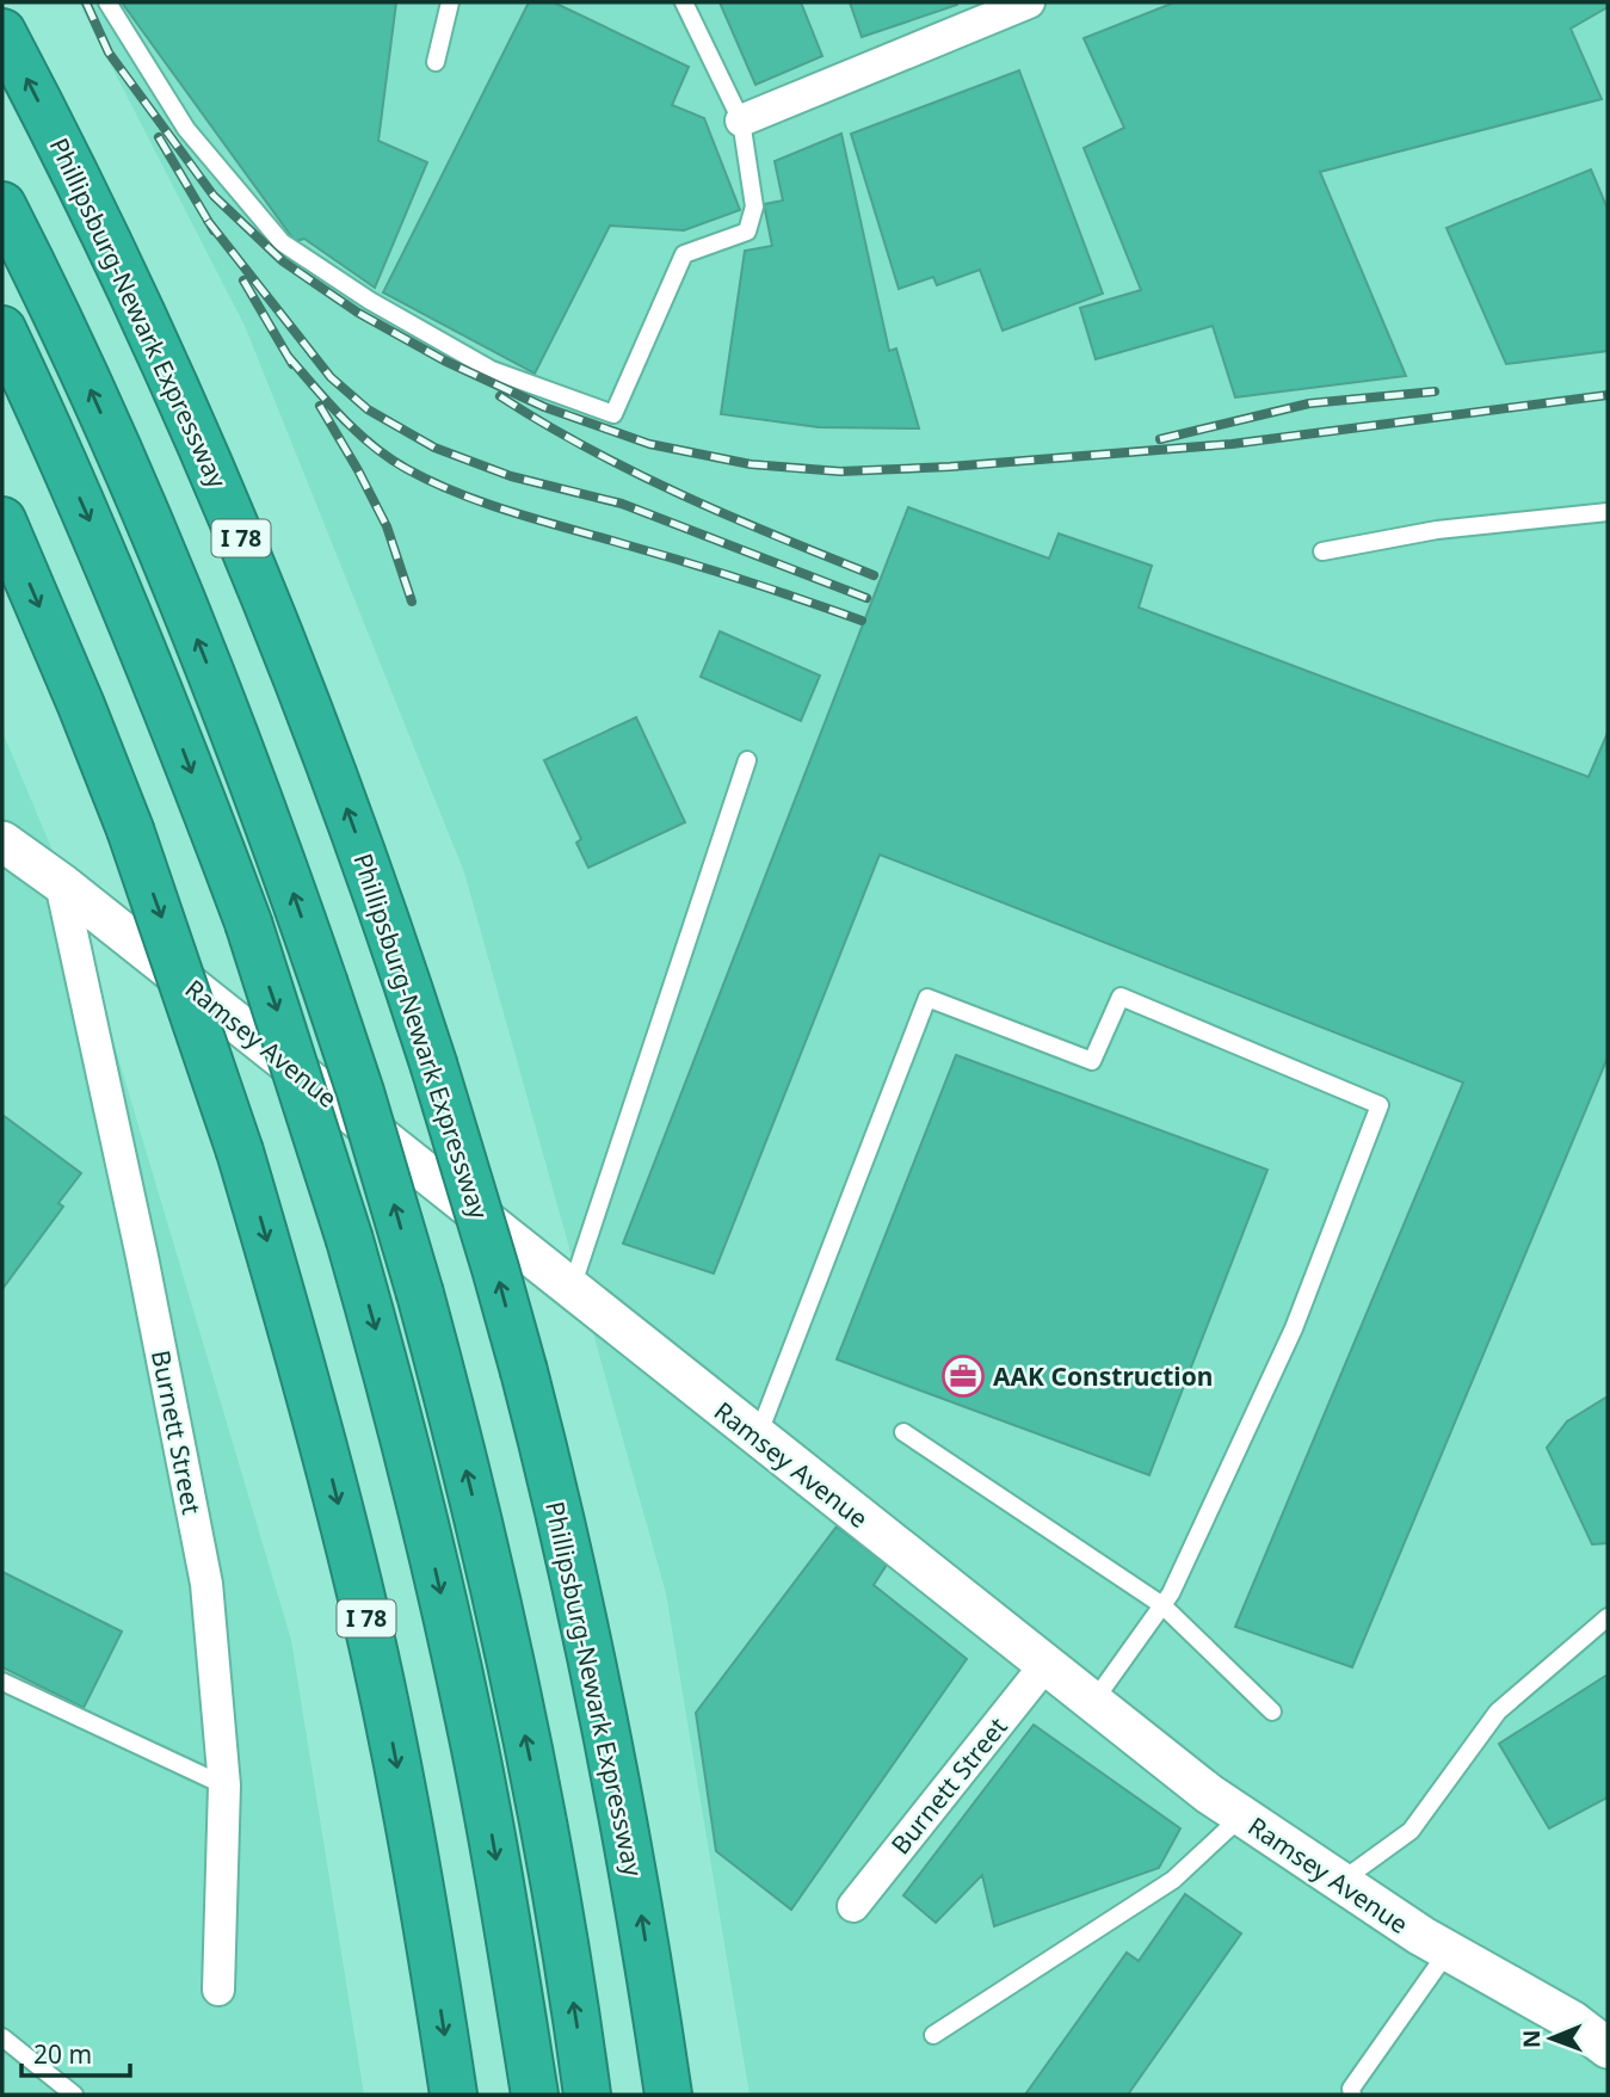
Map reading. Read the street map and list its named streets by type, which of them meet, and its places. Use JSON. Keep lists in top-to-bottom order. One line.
{"streets":{"highway":["Phillipsburg-Newark Expressway","I 78"],"street":["Ramsey Avenue","Burnett Street"]},"crossings":[["Ramsey Avenue","Burnett Street"]],"places":{"office":["AAK Construction"]},"scale_bar":"20 m","north":"left"}
